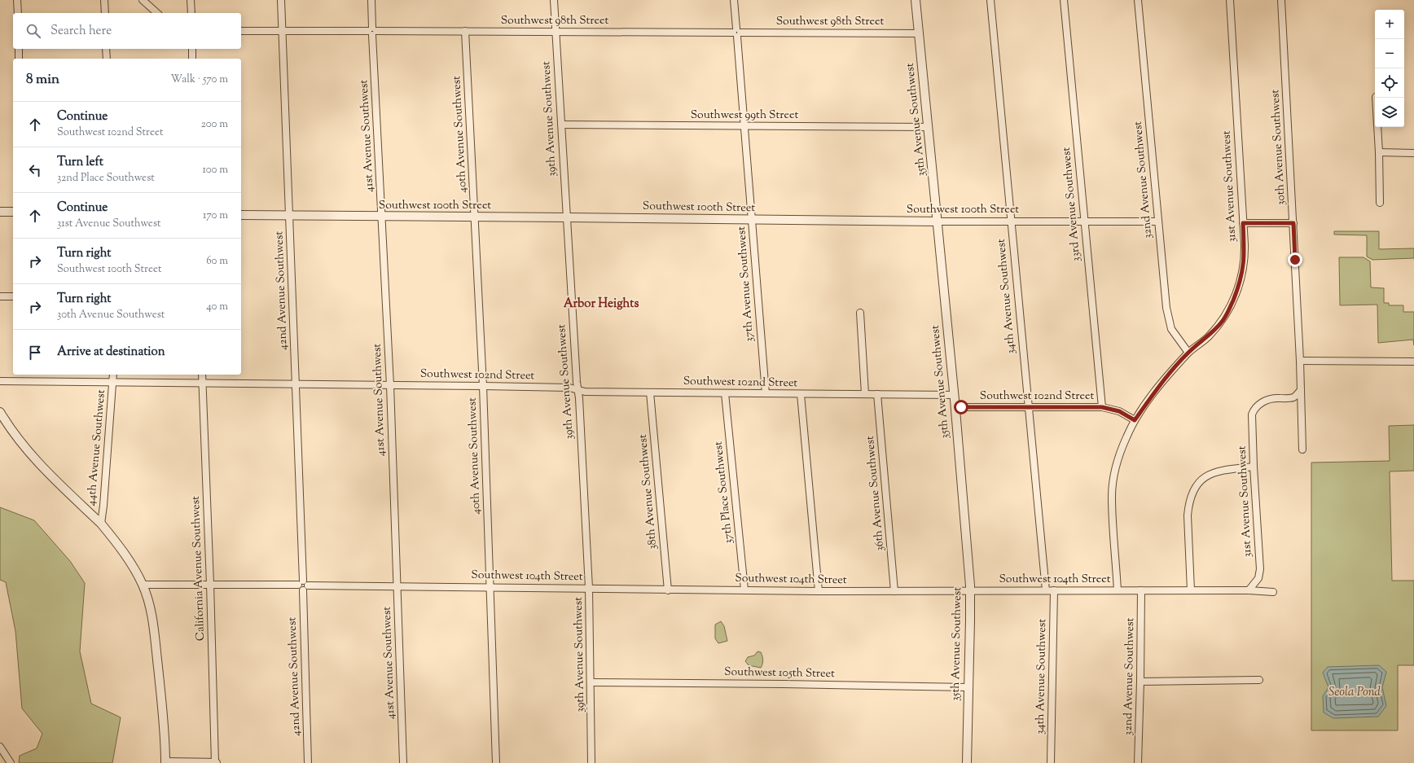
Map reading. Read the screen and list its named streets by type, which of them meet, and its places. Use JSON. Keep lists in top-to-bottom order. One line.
{"streets":{"street":["Southwest 98th Street","Southwest 99th Street","39th Avenue Southwest","35th Avenue Southwest","40th Avenue Southwest","41st Avenue Southwest","30th Avenue Southwest","32nd Avenue Southwest","31st Avenue Southwest","33rd Avenue Southwest","Southwest 100th Street","37th Avenue Southwest","42nd Avenue Southwest","34th Avenue Southwest","Southwest 102nd Street","44th Avenue Southwest","38th Avenue Southwest","37th Place Southwest","36th Avenue Southwest","California Avenue Southwest","Southwest 104th Street","Southwest 105th Street"]},"crossings":[["Southwest 98th Street","39th Avenue Southwest"],["Southwest 98th Street","35th Avenue Southwest"],["Southwest 98th Street","40th Avenue Southwest"],["Southwest 98th Street","41st Avenue Southwest"],["Southwest 98th Street","37th Avenue Southwest"],["Southwest 98th Street","42nd Avenue Southwest"],["Southwest 99th Street","39th Avenue Southwest"],["Southwest 99th Street","35th Avenue Southwest"],["Southwest 99th Street","37th Avenue Southwest"],["39th Avenue Southwest","Southwest 100th Street"],["39th Avenue Southwest","Southwest 102nd Street"],["39th Avenue Southwest","Southwest 104th Street"],["39th Avenue Southwest","Southwest 105th Street"],["35th Avenue Southwest","Southwest 100th Street"],["35th Avenue Southwest","Southwest 102nd Street"],["35th Avenue Southwest","Southwest 104th Street"],["35th Avenue Southwest","Southwest 105th Street"],["40th Avenue Southwest","Southwest 100th Street"],["40th Avenue Southwest","Southwest 102nd Street"],["40th Avenue Southwest","Southwest 104th Street"],["41st Avenue Southwest","Southwest 100th Street"],["41st Avenue Southwest","Southwest 102nd Street"],["41st Avenue Southwest","Southwest 104th Street"],["30th Avenue Southwest","31st Avenue Southwest"],["32nd Avenue Southwest","31st Avenue Southwest"],["32nd Avenue Southwest","Southwest 100th Street"],["32nd Avenue Southwest","Southwest 104th Street"],["31st Avenue Southwest","Southwest 102nd Street"],["31st Avenue Southwest","Southwest 104th Street"],["33rd Avenue Southwest","Southwest 100th Street"],["33rd Avenue Southwest","Southwest 102nd Street"],["Southwest 100th Street","37th Avenue Southwest"],["Southwest 100th Street","42nd Avenue Southwest"],["Southwest 100th Street","34th Avenue Southwest"],["37th Avenue Southwest","Southwest 102nd Street"],["42nd Avenue Southwest","Southwest 102nd Street"],["42nd Avenue Southwest","Southwest 104th Street"],["34th Avenue Southwest","Southwest 102nd Street"],["34th Avenue Southwest","Southwest 104th Street"],["Southwest 102nd Street","44th Avenue Southwest"],["Southwest 102nd Street","38th Avenue Southwest"],["Southwest 102nd Street","37th Place Southwest"],["Southwest 102nd Street","36th Avenue Southwest"],["Southwest 102nd Street","California Avenue Southwest"],["38th Avenue Southwest","Southwest 104th Street"],["37th Place Southwest","Southwest 104th Street"],["36th Avenue Southwest","Southwest 104th Street"],["California Avenue Southwest","Southwest 104th Street"]],"districts":["Arbor Heights"],"water":["Seola Pond"],"page":{"map_buttons":["+","−"],"search":"Search here","heading":["8 min","Walk · 570 m"],"list":[["Continue","Southwest 102nd Street","200 m"],["Turn left","32nd Place Southwest","100 m"],["Continue","31st Avenue Southwest","170 m"],["Turn right","Southwest 100th Street","60 m"],["Turn right","30th Avenue Southwest","40 m"],"Arrive at destination"]}}
